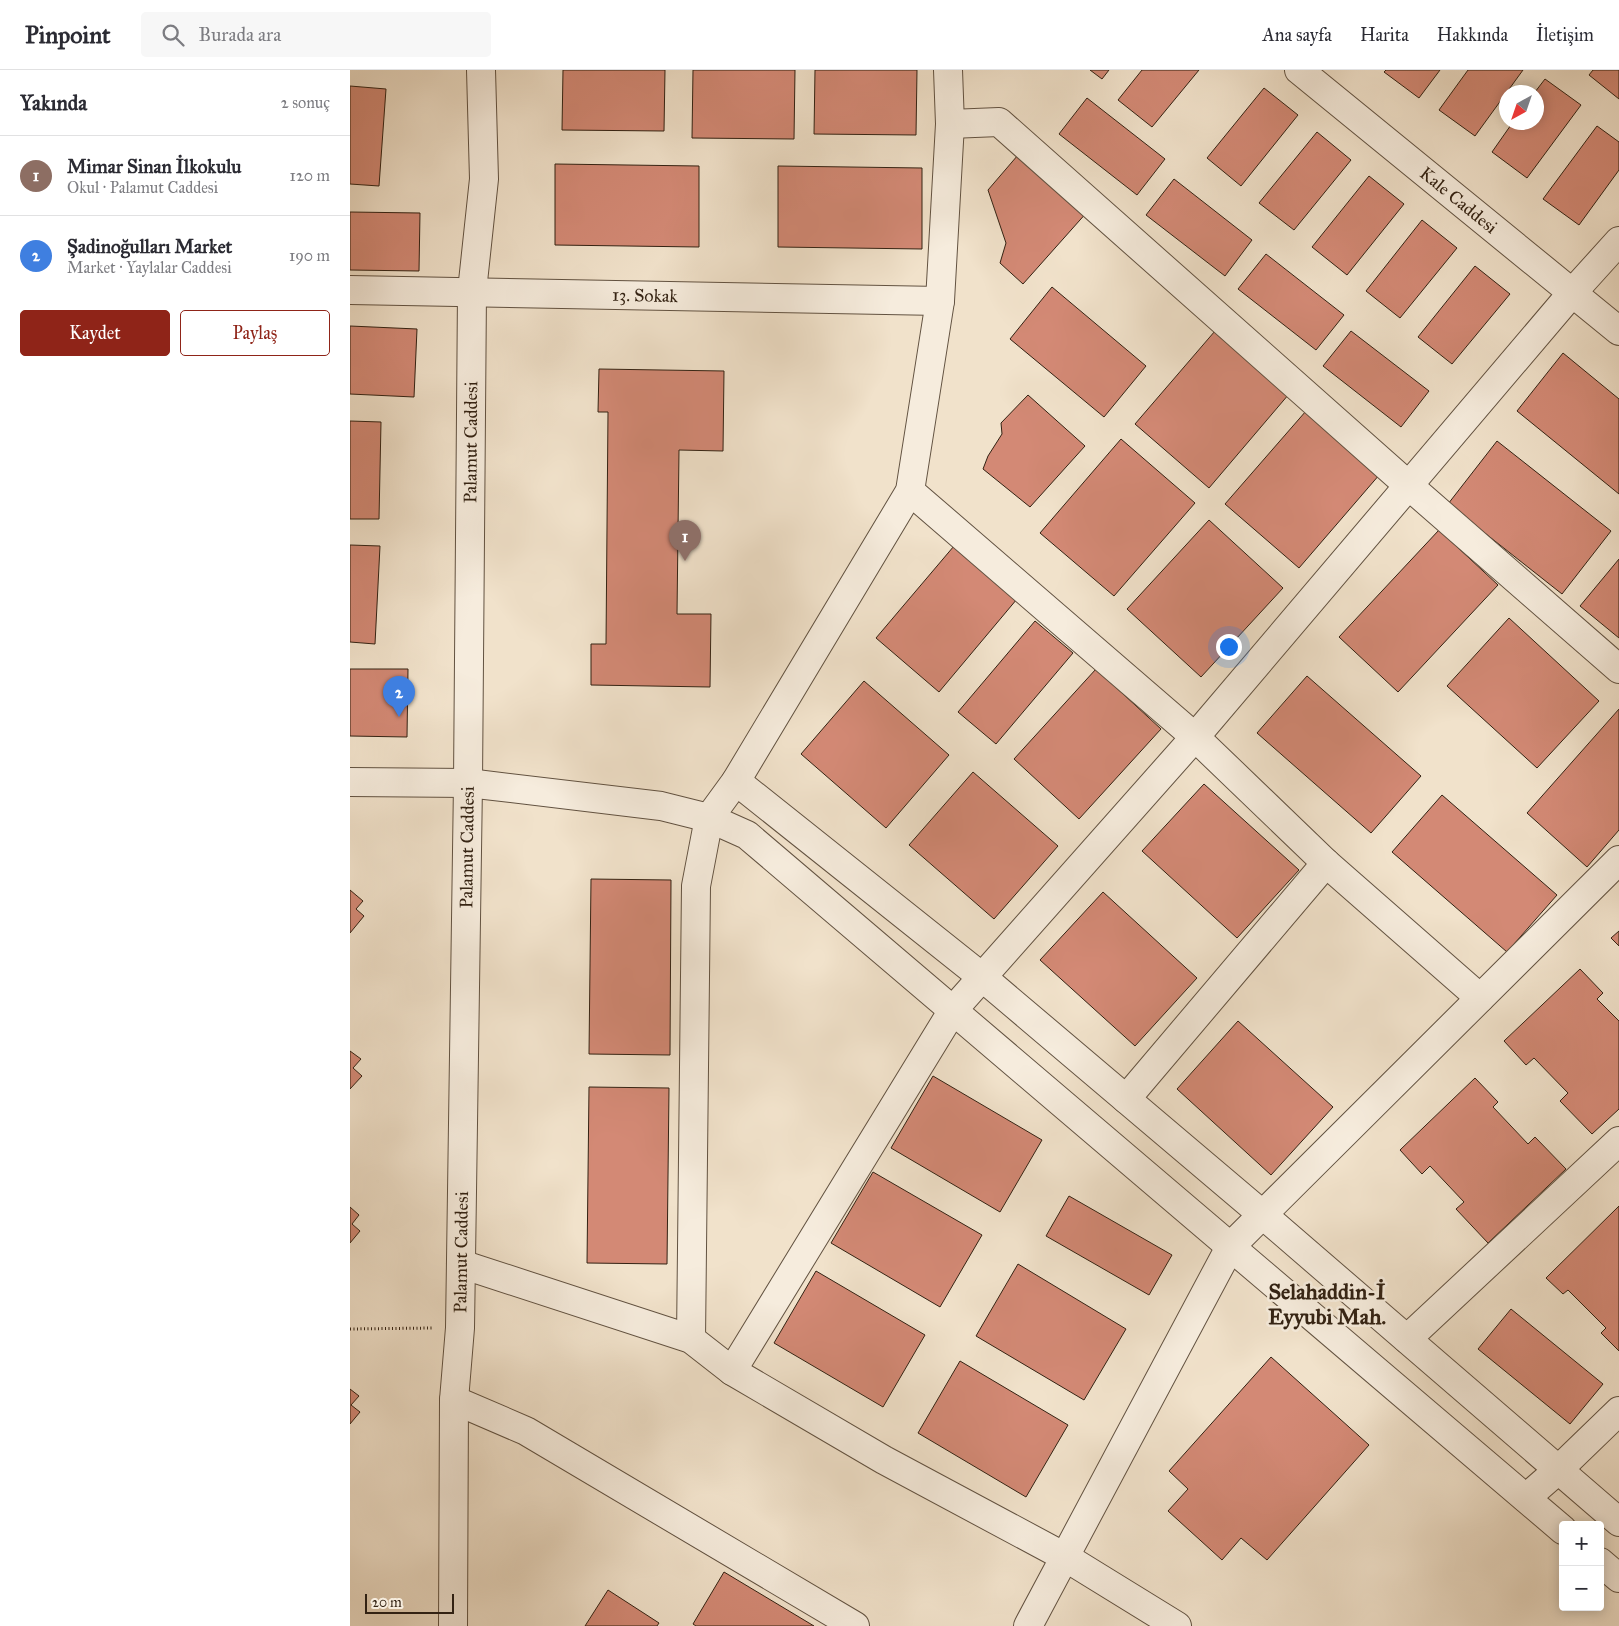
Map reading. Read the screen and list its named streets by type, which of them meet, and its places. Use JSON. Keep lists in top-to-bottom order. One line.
{"streets":{"street":["Kale Caddesi","13. Sokak","Palamut Caddesi"]},"crossings":[["13. Sokak","Palamut Caddesi"]],"districts":["Selahaddin-İ Eyyubi Mah."],"scale_bar":"20 m","north":"bottom left","page":{"header":"Pinpoint","search":"Burada ara","nav":["Ana sayfa","Harita","Hakkında","İletişim"],"heading":["Yakında","2 sonuç"],"list":[{"mark":"1","name":"Mimar Sinan İlkokulu","note":"Okul · Palamut Caddesi","value":"120 m"},{"mark":"2","name":"Şadinoğulları Market","note":"Market · Yaylalar Caddesi","value":"190 m"}],"buttons":["Kaydet","Paylaş"],"pins":["1","2"],"map_buttons":["+","−"],"scale":"20 m"}}
